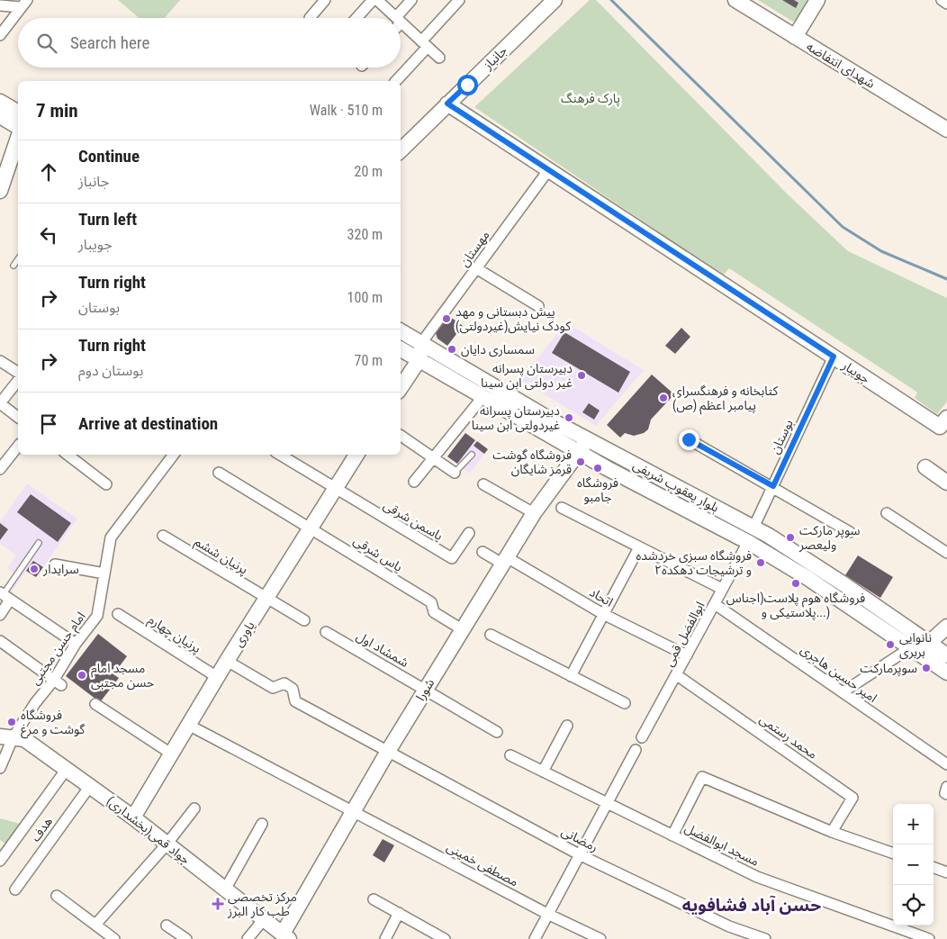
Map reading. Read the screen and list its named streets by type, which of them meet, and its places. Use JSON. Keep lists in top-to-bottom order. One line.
{"streets":{"street":["جانباز","شهدای انتفاضه","مهستان","جویبار","بوستان","بلوار یعقوب شریفی","یاسمن شرقی","یاس شرقی","پرنیان ششم","اتحاد","پرنیان چهارم","یاوری","ابوالفضل قمی","امام حسن مجتبی","شمشاد اول","امیر حسین هاجری","شورا","محمد رستمی","هدف","جواد قمی(بخشداری)","رمضانی","مسجد ابوالفضل","مصطفی خمینی"]},"crossings":[["جانباز","جویبار"],["مهستان","جویبار"],["مهستان","بلوار یعقوب شریفی"],["جویبار","بوستان"],["بوستان","بلوار یعقوب شریفی"],["بلوار یعقوب شریفی","ابوالفضل قمی"],["بلوار یعقوب شریفی","شورا"],["یاسمن شرقی","یاوری"],["یاس شرقی","یاوری"],["یاس شرقی","شورا"],["پرنیان ششم","یاوری"],["اتحاد","ابوالفضل قمی"],["اتحاد","شورا"],["پرنیان چهارم","یاوری"],["یاوری","جواد قمی(بخشداری)"],["یاوری","رمضانی"],["یاوری","مصطفی خمینی"],["ابوالفضل قمی","امیر حسین هاجری"],["ابوالفضل قمی","محمد رستمی"],["امام حسن مجتبی","جواد قمی(بخشداری)"],["شمشاد اول","شورا"],["شورا","جواد قمی(بخشداری)"],["شورا","رمضانی"],["شورا","مصطفی خمینی"],["هدف","جواد قمی(بخشداری)"]],"districts":["حسن آباد فشافویه"],"parks":["پارک فرهنگ"],"places":{"other":["پیش دبستانی و مهد کودک نیایش(غیردولتی)","سمساری دایان","دبیرستان پسرانه غیر دولتی ابن سینا","کتابخانه و فرهنگسرای پیامبر اعظم (ص)","دبیرستان پسرانه غیردولتی ابن سینا","فروشگاه گوشت قرمز شایگان","فروشگاه جامبو","سوپر مارکت ولیعصر","فروشگاه سبزی خردشده و ترشیجات دهکده۲","سرایدار","فروشگاه هوم پلاست(اجناس پلاستیکی و...)","نانوایی بربری","سوپرمارکت","مسجد امام حسن مجتبی","فروشگاه گوشت و مرغ"],"health":["مرکز تخصصی طب کار البرز"]},"page":{"search":"Search here","heading":["7 min","Walk · 510 m"],"list":[["Continue","جانباز","20 m"],["Turn left","جویبار","320 m"],["Turn right","بوستان","100 m"],["Turn right","بوستان دوم","70 m"],"Arrive at destination"],"map_buttons":["+","−"]}}
